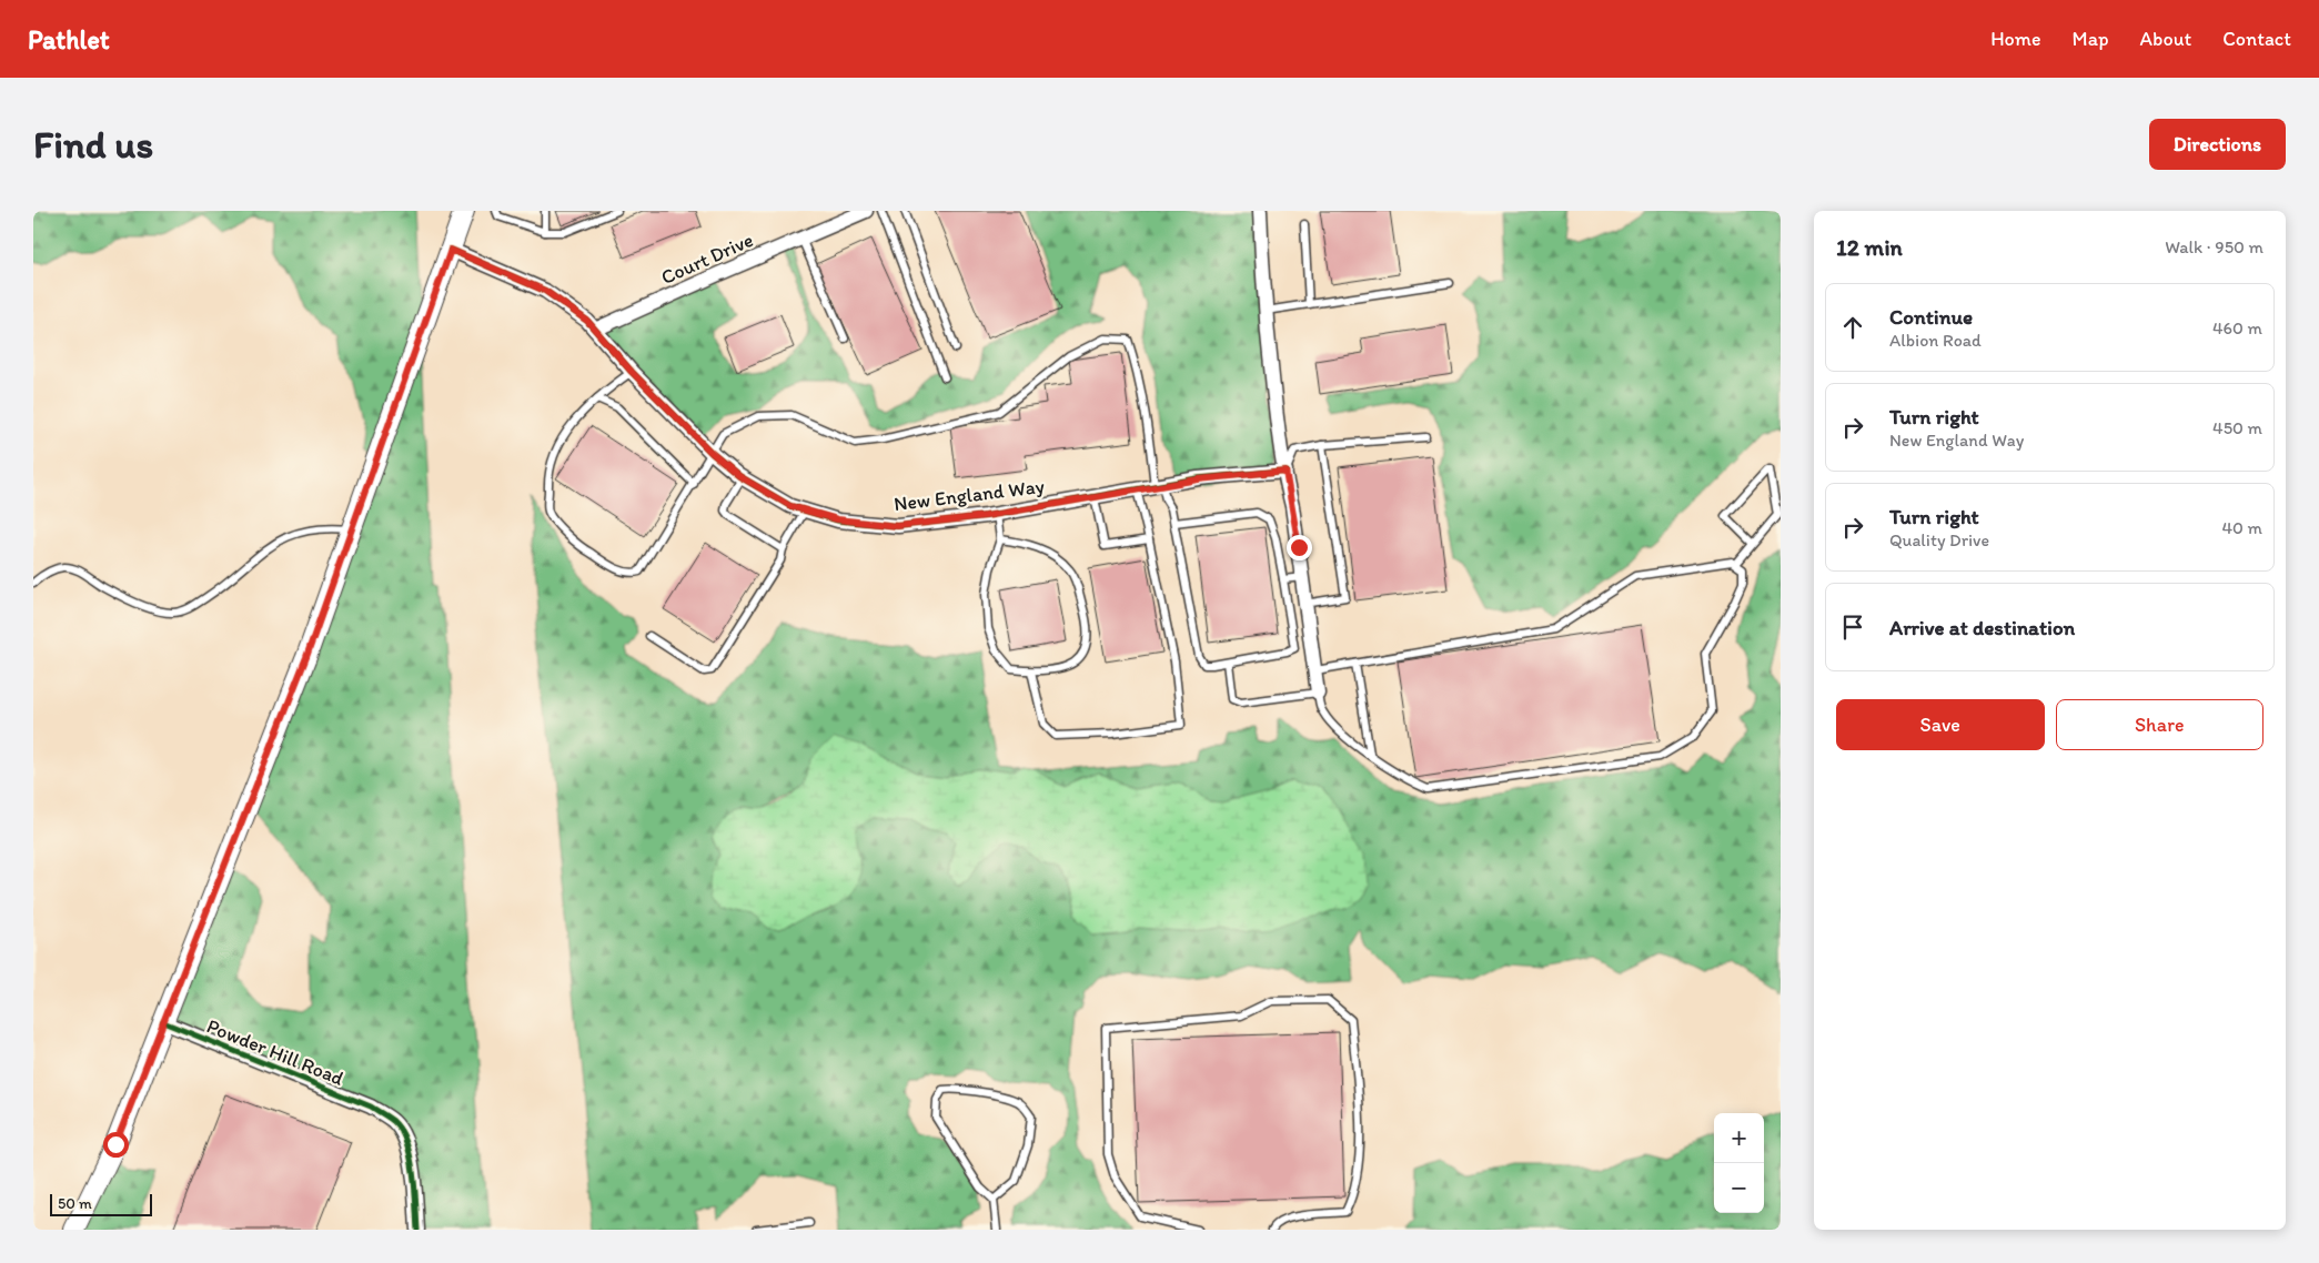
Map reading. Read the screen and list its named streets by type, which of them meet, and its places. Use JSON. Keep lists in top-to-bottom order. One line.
{"streets":{"street":["Court Drive","New England Way","Powder Hill Road"]},"crossings":[["Court Drive","New England Way"]],"scale_bar":"50 m","page":{"header":"Pathlet","nav":["Home","Map","About","Contact"],"buttons":["Directions",["Save","Share"]],"title":"Find us","heading":["12 min","Walk · 950 m"],"list":[["Continue","Albion Road","460 m"],["Turn right","New England Way","450 m"],["Turn right","Quality Drive","40 m"],"Arrive at destination"],"map_buttons":["+","−"],"scale":"50 m"}}
